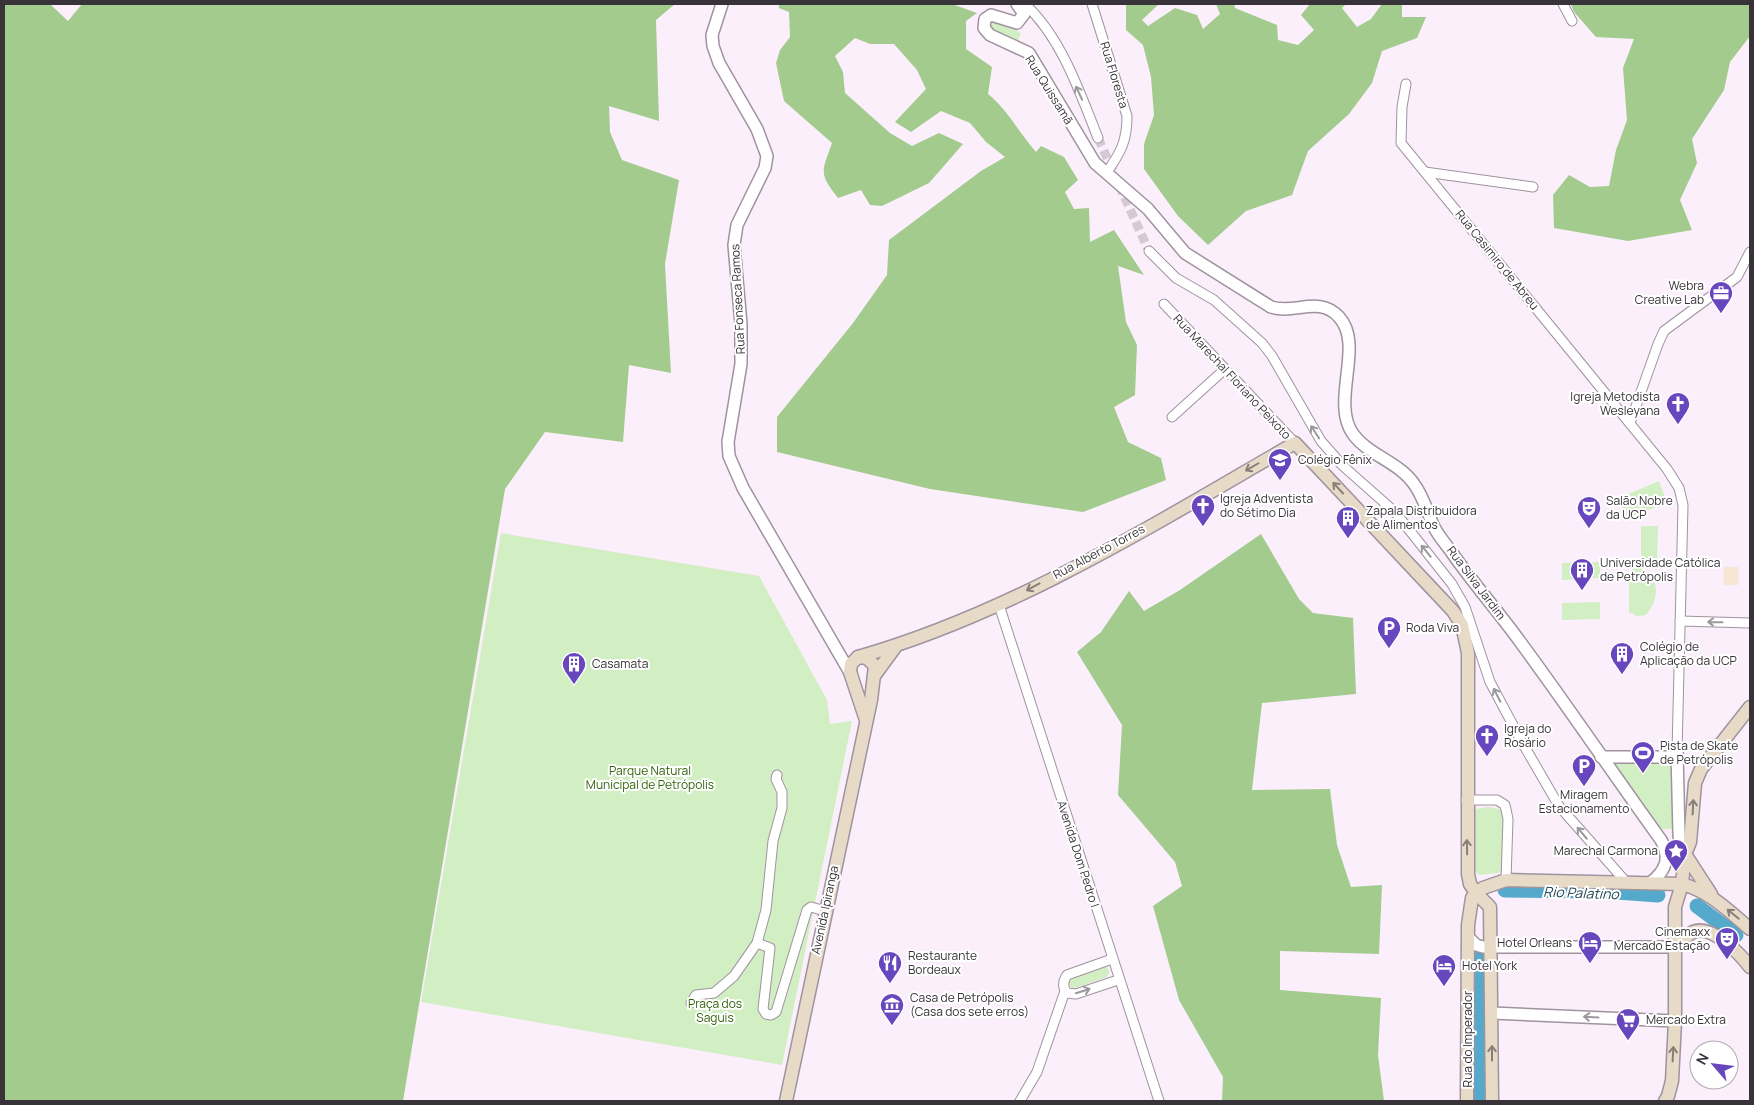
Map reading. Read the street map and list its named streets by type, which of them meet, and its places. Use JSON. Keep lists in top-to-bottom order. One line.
{"streets":{"main road":["Rua Marechal Floriano Peixoto","Rua Alberto Torres","Avenida Ipiranga","Rua do Imperador"],"street":["Rua Floresta","Rua Quissamã","Rua Casimiro de Abreu","Rua Fonseca Ramos","Rua Silva Jardim","Avenida Dom Pedro I"]},"crossings":[["Rua Floresta","Rua Quissamã"],["Rua Floresta","Rua Silva Jardim"],["Rua Quissamã","Rua Silva Jardim"],["Rua Fonseca Ramos","Rua Alberto Torres"],["Rua Fonseca Ramos","Avenida Ipiranga"],["Rua Marechal Floriano Peixoto","Rua Alberto Torres"],["Rua Marechal Floriano Peixoto","Rua do Imperador"],["Rua Alberto Torres","Avenida Dom Pedro I"],["Rua Alberto Torres","Avenida Ipiranga"]],"one_way":["Rua Alberto Torres"],"water":["Rio Palatino"],"parks":["Parque Natural Municipal de Petrópolis","Praça dos Saguis"],"places":{"office":["Webra Creative Lab"],"church":["Igreja Metodista Wesleyana","Igreja Adventista do Sétimo Dia","Igreja do Rosário"],"school or university":["Colégio Fênix"],"theatre":["Salão Nobre da UCP","Cinemaxx Mercado Estação"],"building":["Zapala Distribuidora de Alimentos","Universidade Católica de Petrópolis","Colégio de Aplicação da UCP","Casamata"],"parking":["Roda Viva","Miragem Estacionamento"],"sports":["Pista de Skate de Petrópolis"],"place":["Marechal Carmona"],"hotel":["Hotel Orleans","Hotel York"],"restaurant":["Restaurante Bordeaux"],"museum":["Casa de Petrópolis (Casa dos sete erros)"],"supermarket":["Mercado Extra"]},"north":"top left"}
